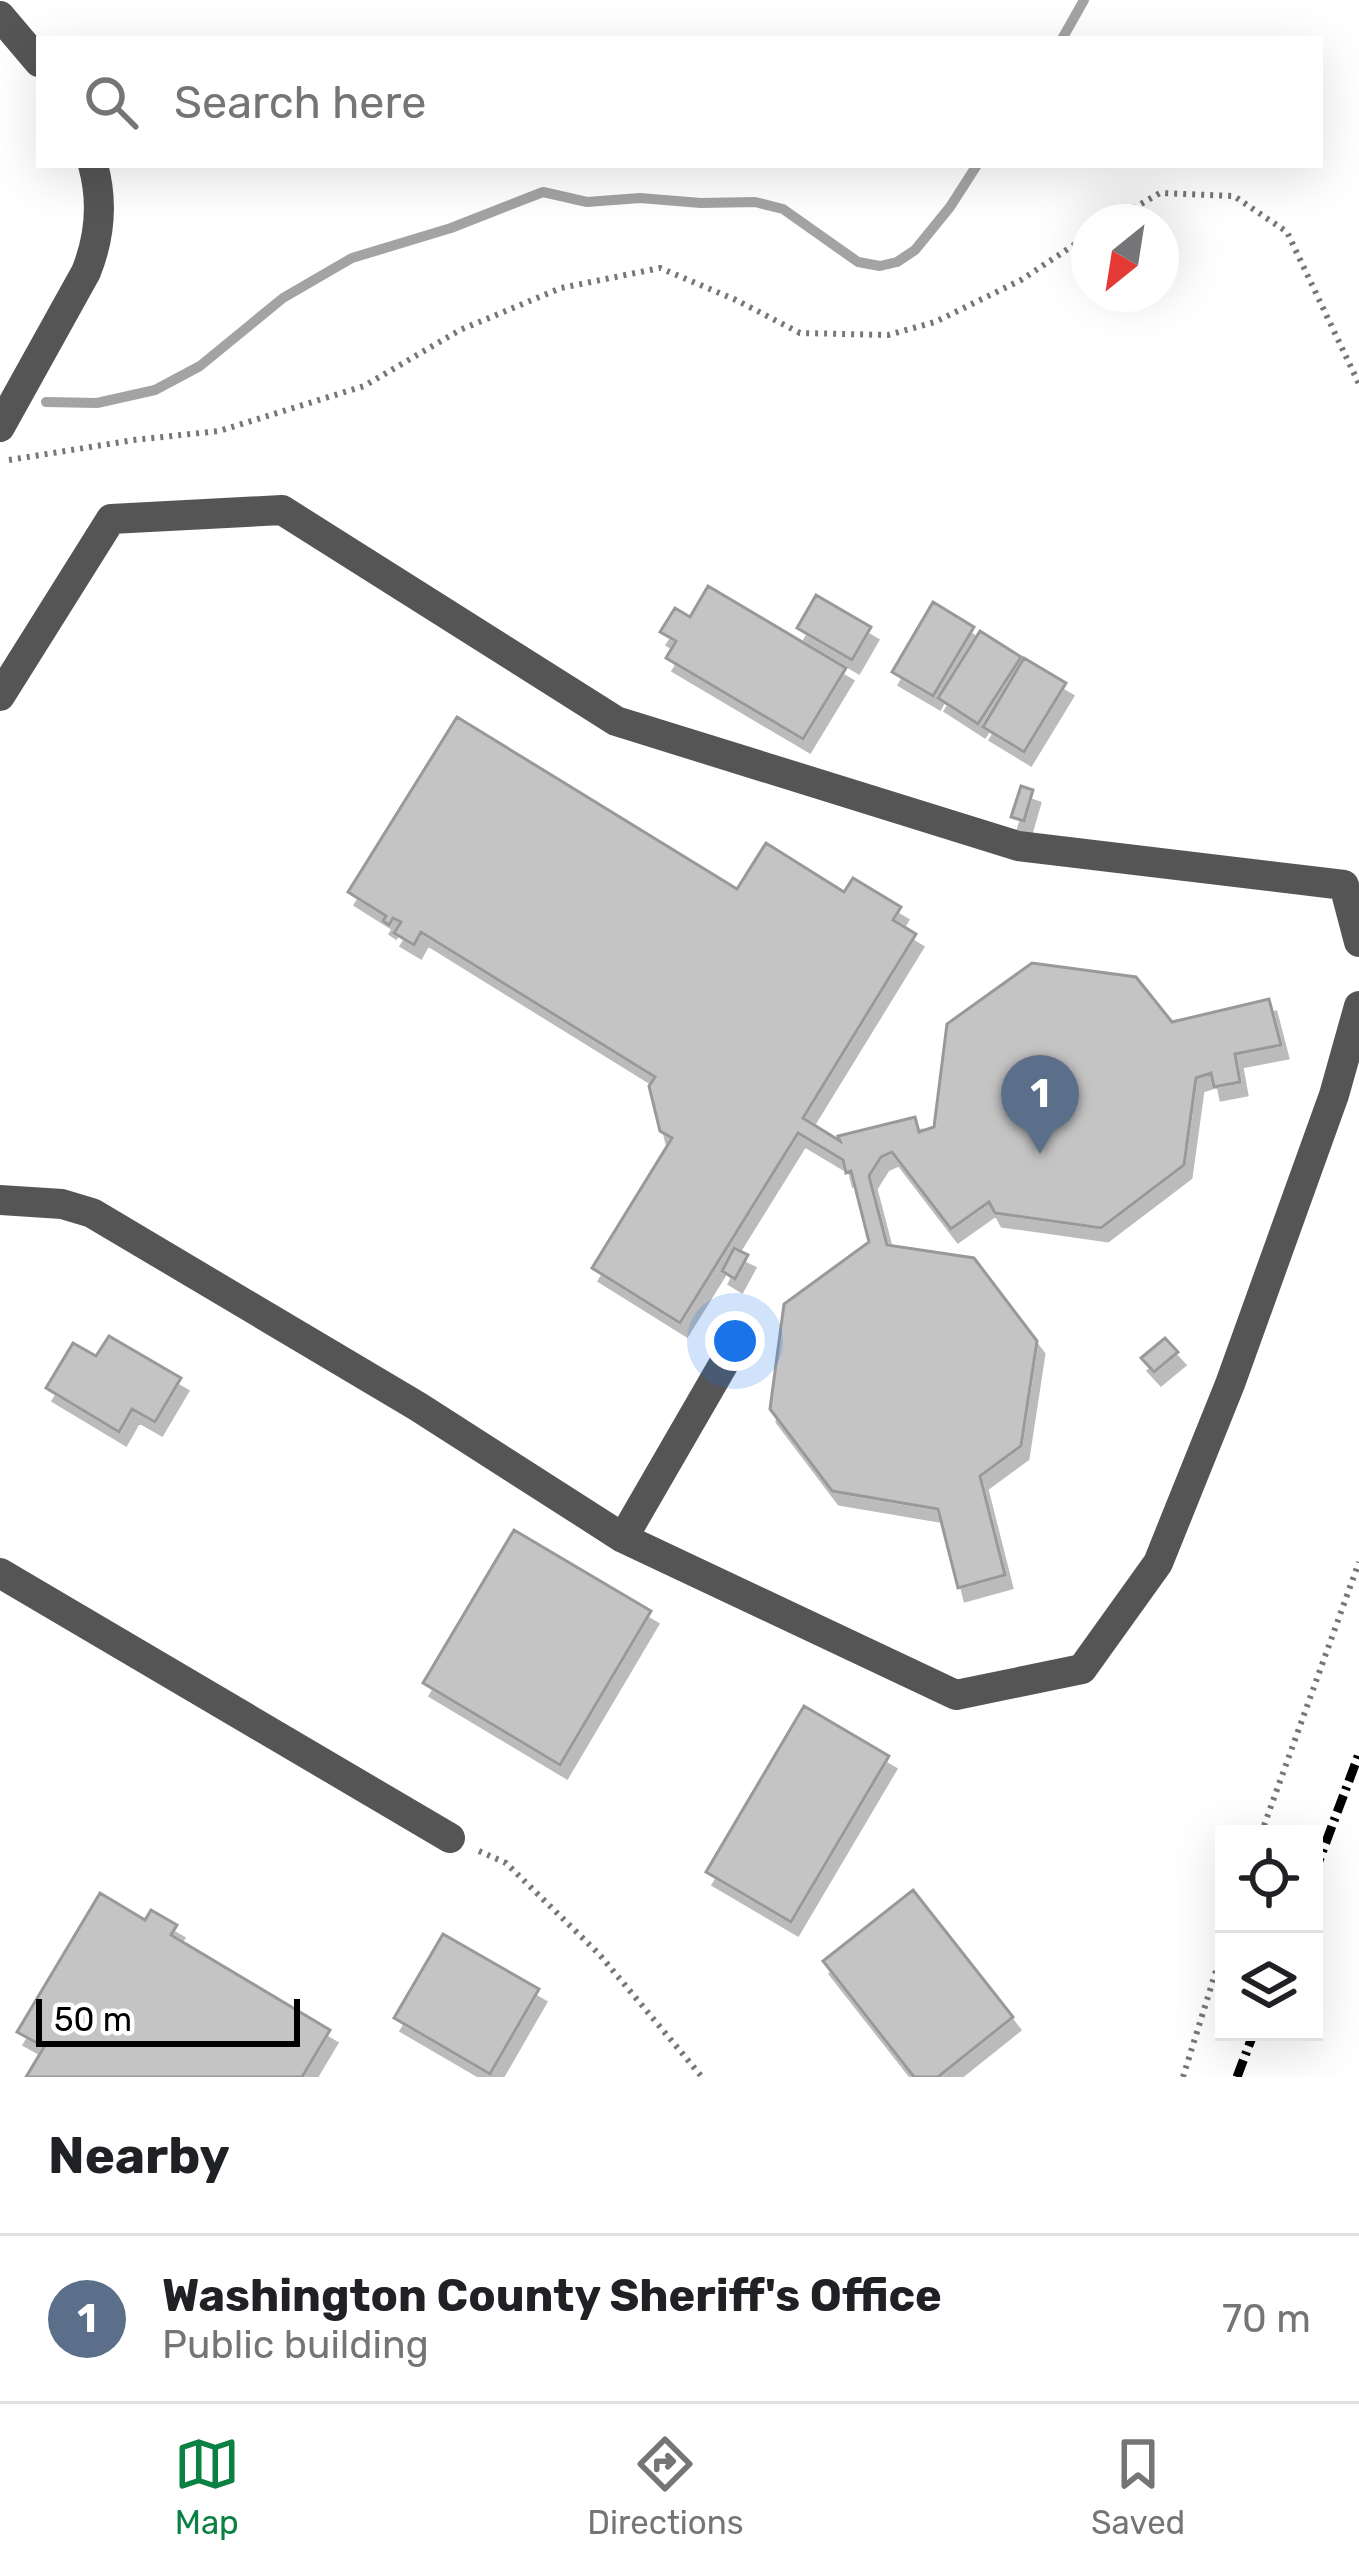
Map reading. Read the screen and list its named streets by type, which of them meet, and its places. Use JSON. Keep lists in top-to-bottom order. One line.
{"scale_bar":"50 m","north":"bottom left","page":{"search":"Search here","pins":"1","scale":"50 m","heading":"Nearby","list":[{"mark":"1","name":"Washington County Sheriff's Office","note":"Public building","value":"70 m"}],"nav":["Map","Directions","Saved"]}}
